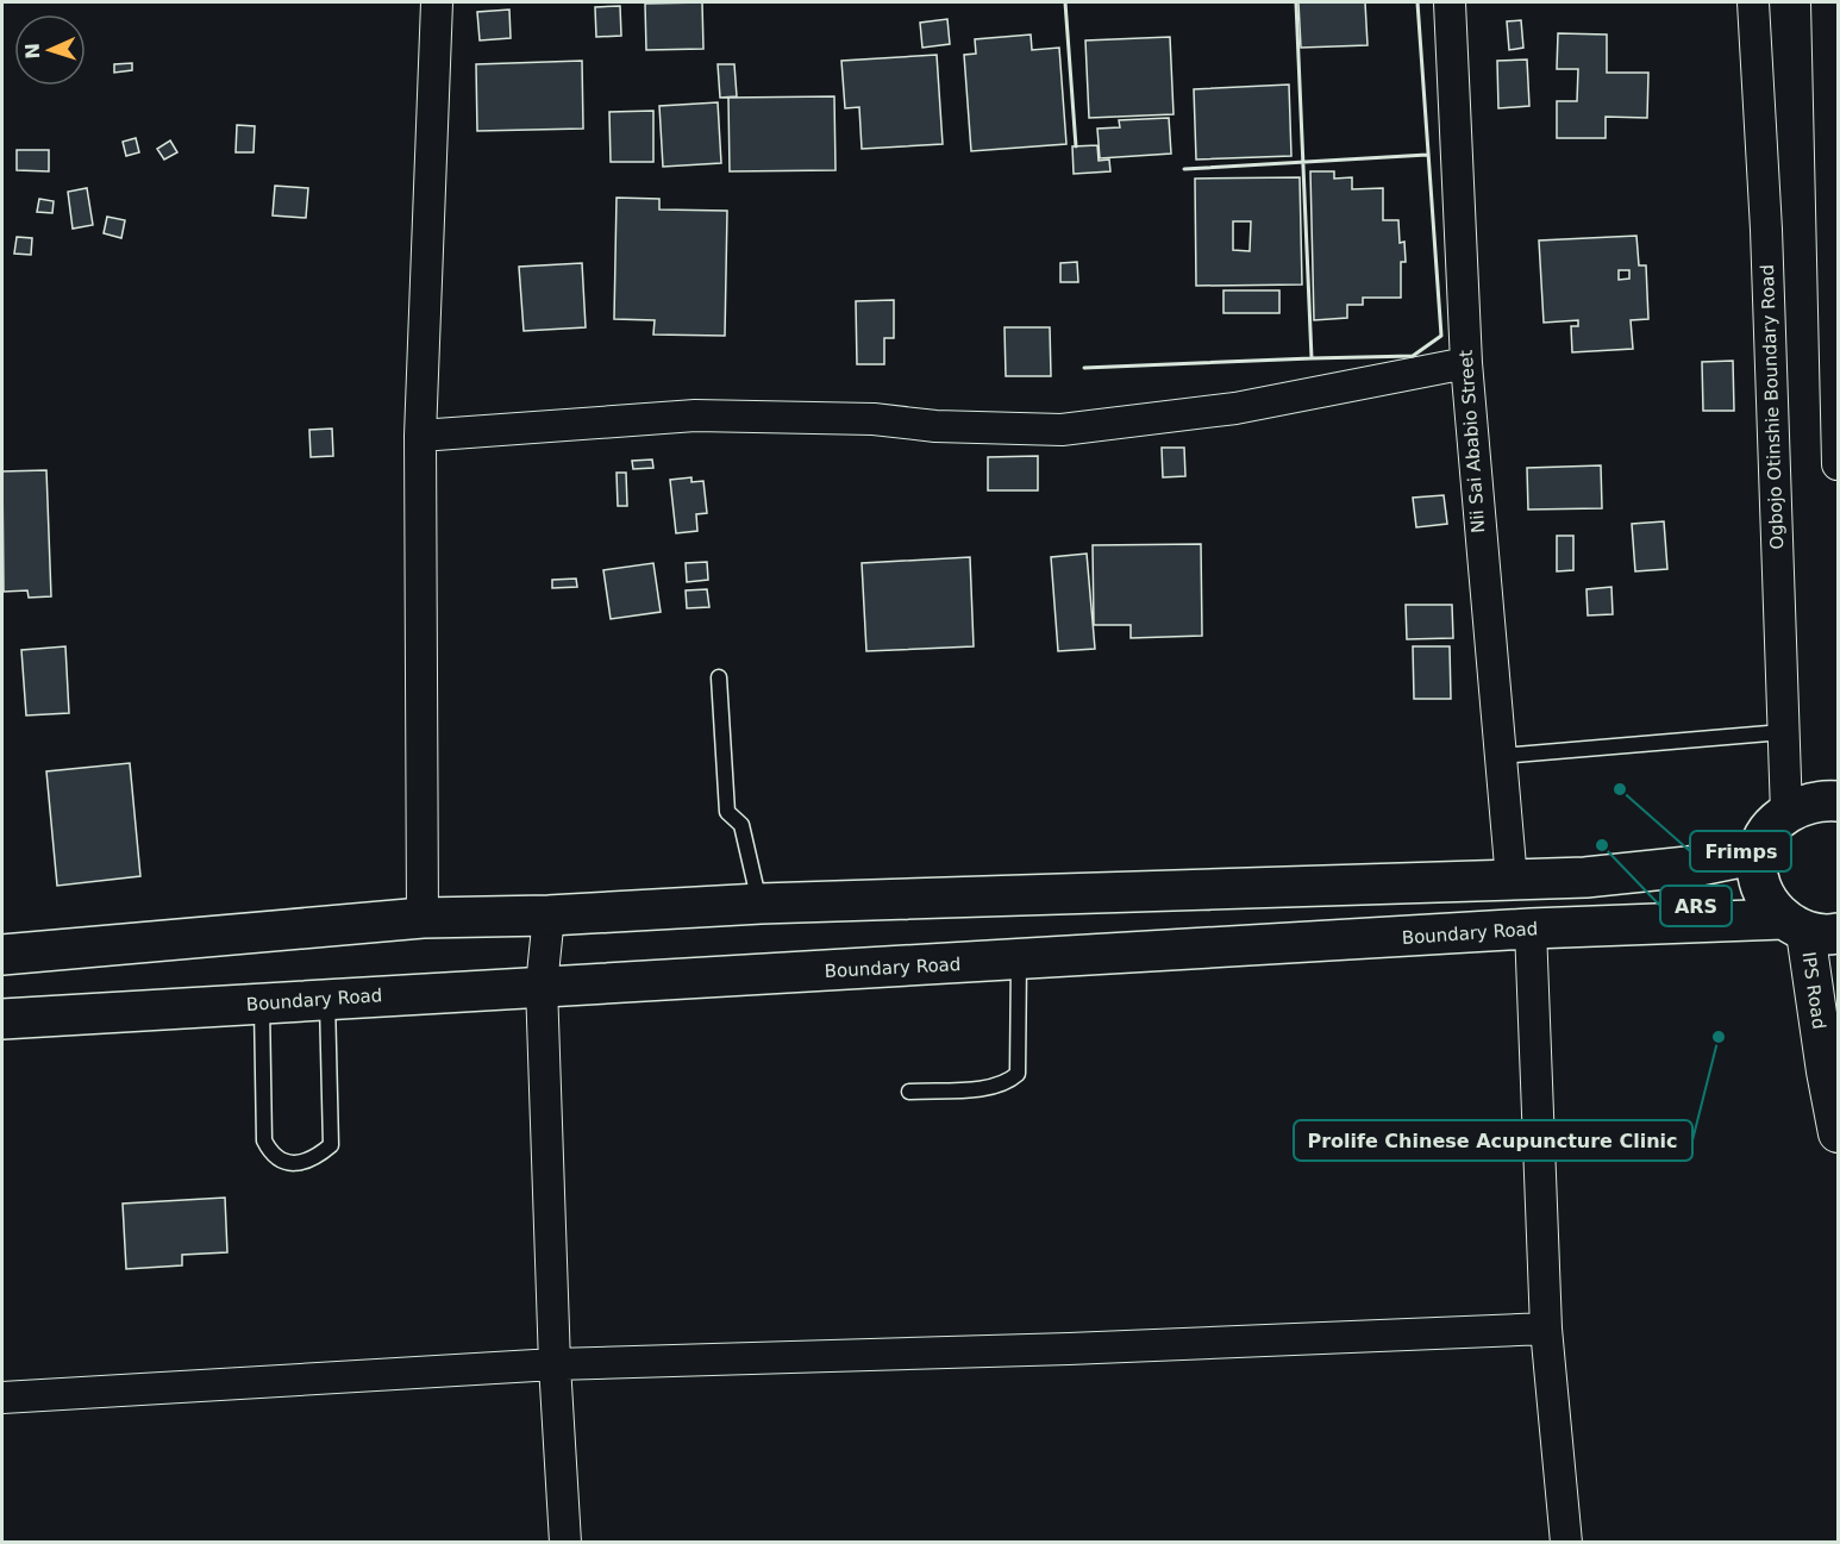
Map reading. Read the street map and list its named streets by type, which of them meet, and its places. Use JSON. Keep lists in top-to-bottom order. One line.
{"streets":{"main road":["Boundary Road"],"street":["Ogbojo Otinshie Boundary Road","Nii Sai Ababio Street","IPS Road"]},"crossings":[["Boundary Road","IPS Road"]],"places":["Frimps","ARS","Prolife Chinese Acupuncture Clinic"],"north":"left"}
